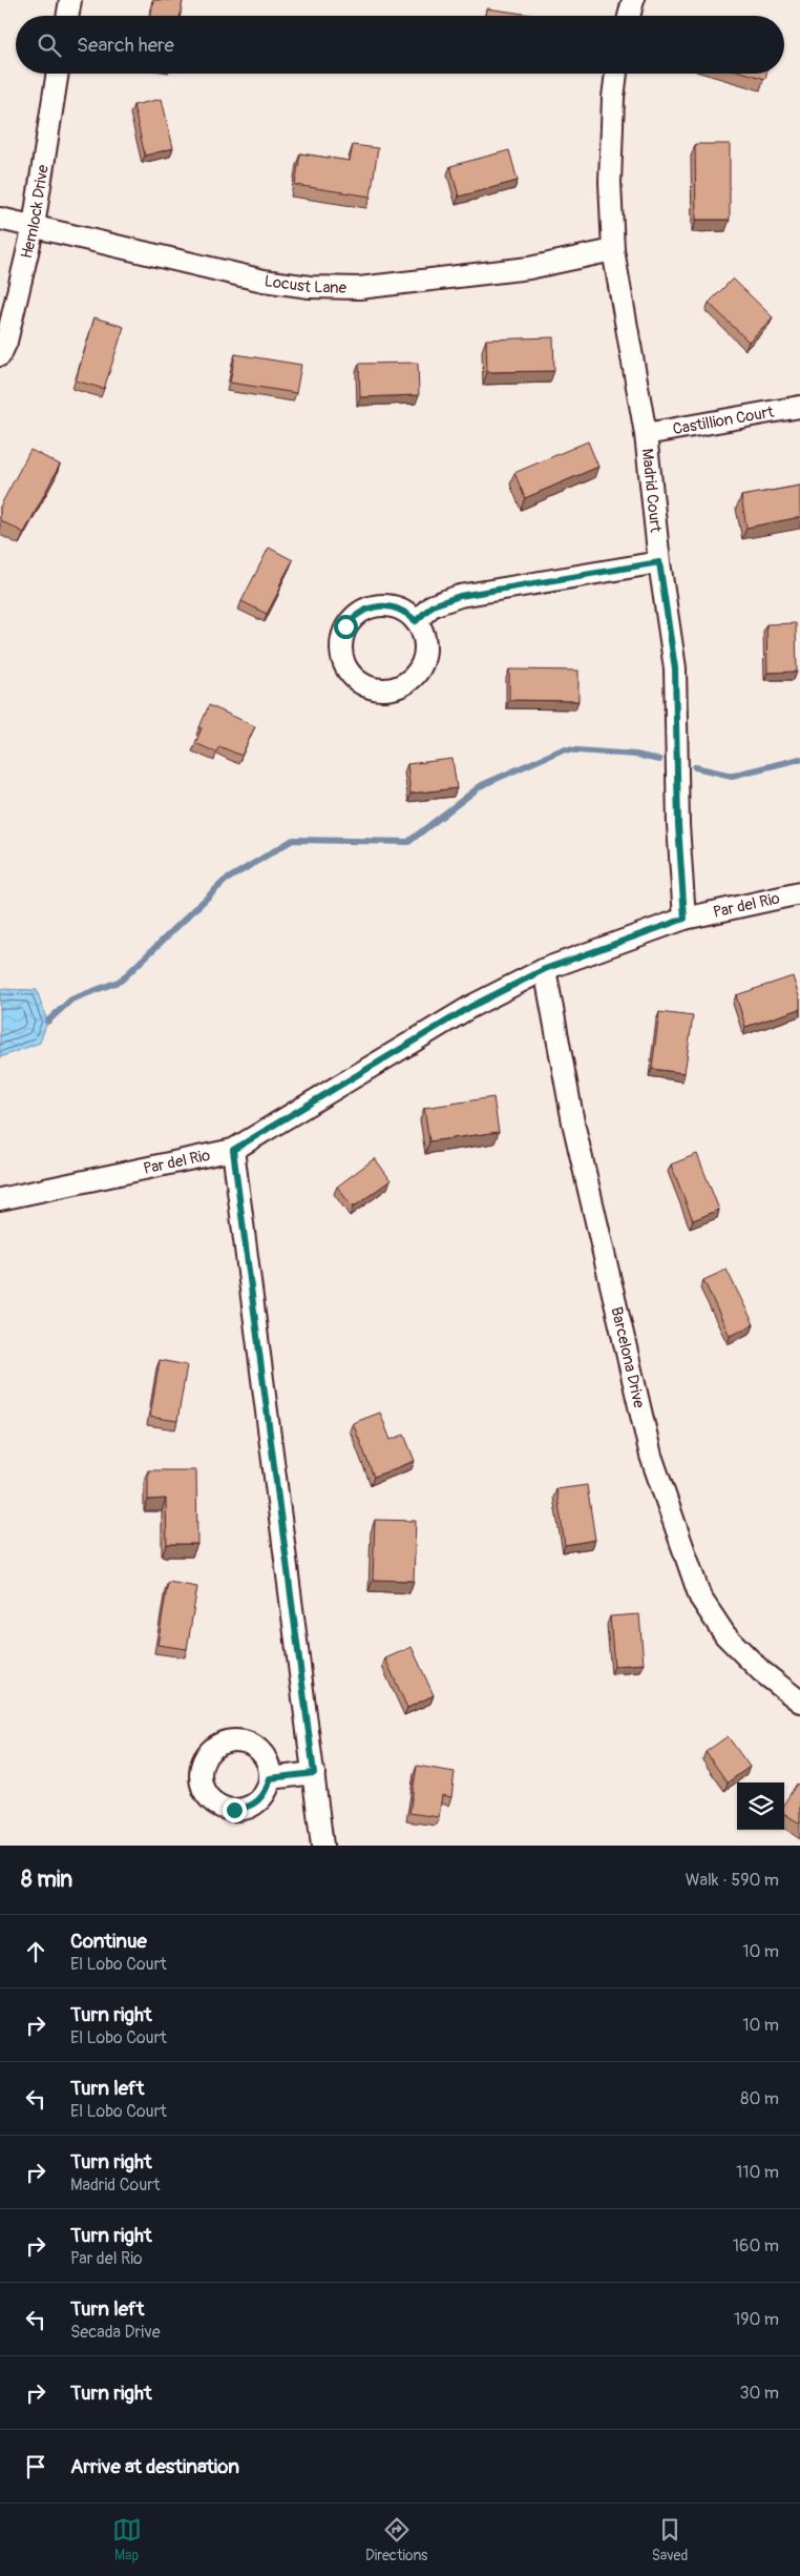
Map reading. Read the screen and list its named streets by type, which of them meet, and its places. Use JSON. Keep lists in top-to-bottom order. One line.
{"streets":{"street":["Hemlock Drive","Locust Lane","Castillion Court","Madrid Court","Par del Rio","Barcelona Drive"]},"crossings":[["Hemlock Drive","Locust Lane"],["Locust Lane","Madrid Court"],["Castillion Court","Madrid Court"],["Madrid Court","Par del Rio"],["Par del Rio","Barcelona Drive"]],"page":{"search":"Search here","heading":["8 min","Walk · 590 m"],"list":[["Continue","El Lobo Court","10 m"],["Turn right","El Lobo Court","10 m"],["Turn left","El Lobo Court","80 m"],["Turn right","Madrid Court","110 m"],["Turn right","Par del Rio","160 m"],["Turn left","Secada Drive","190 m"],["Turn right","30 m"],"Arrive at destination"],"nav":["Map","Directions","Saved"]}}
